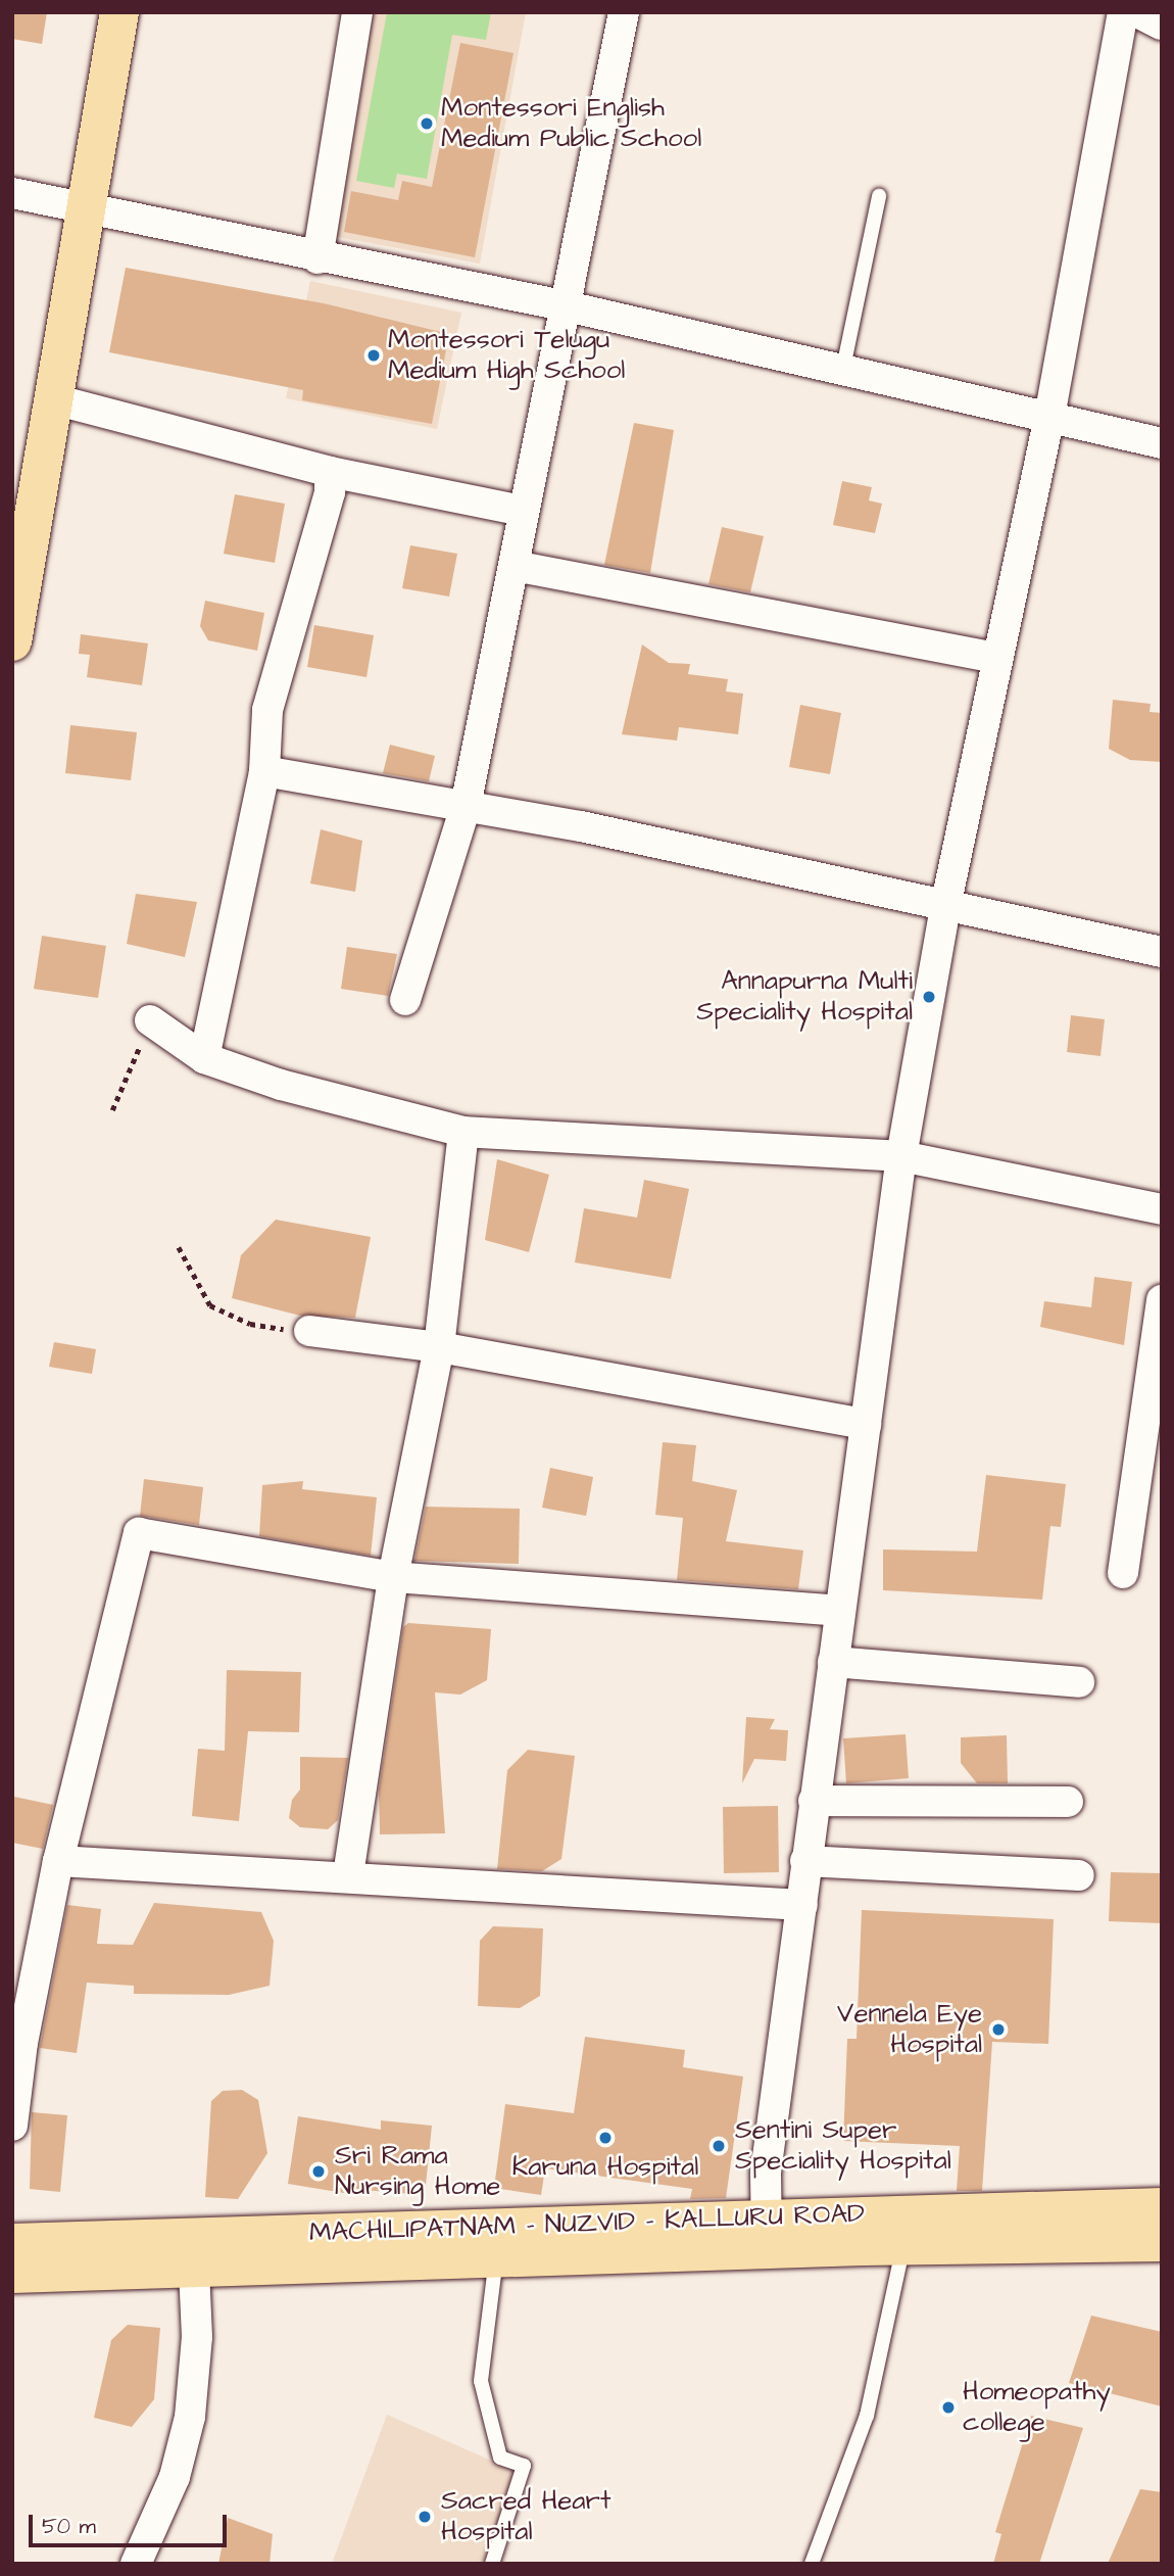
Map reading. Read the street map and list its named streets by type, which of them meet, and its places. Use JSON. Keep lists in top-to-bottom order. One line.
{"streets":{"main road":["MACHILIPATNAM - NUZVID - KALLURU ROAD"]},"places":["Montessori English Medium Public School","Montessori Telugu Medium High School","Annapurna Multi Speciality Hospital","Vennela Eye Hospital","Karuna Hospital","Sentini Super Speciality Hospital","Sri Rama Nursing Home","Homeopathy college","Sacred Heart Hospital"],"scale_bar":"50 m"}
